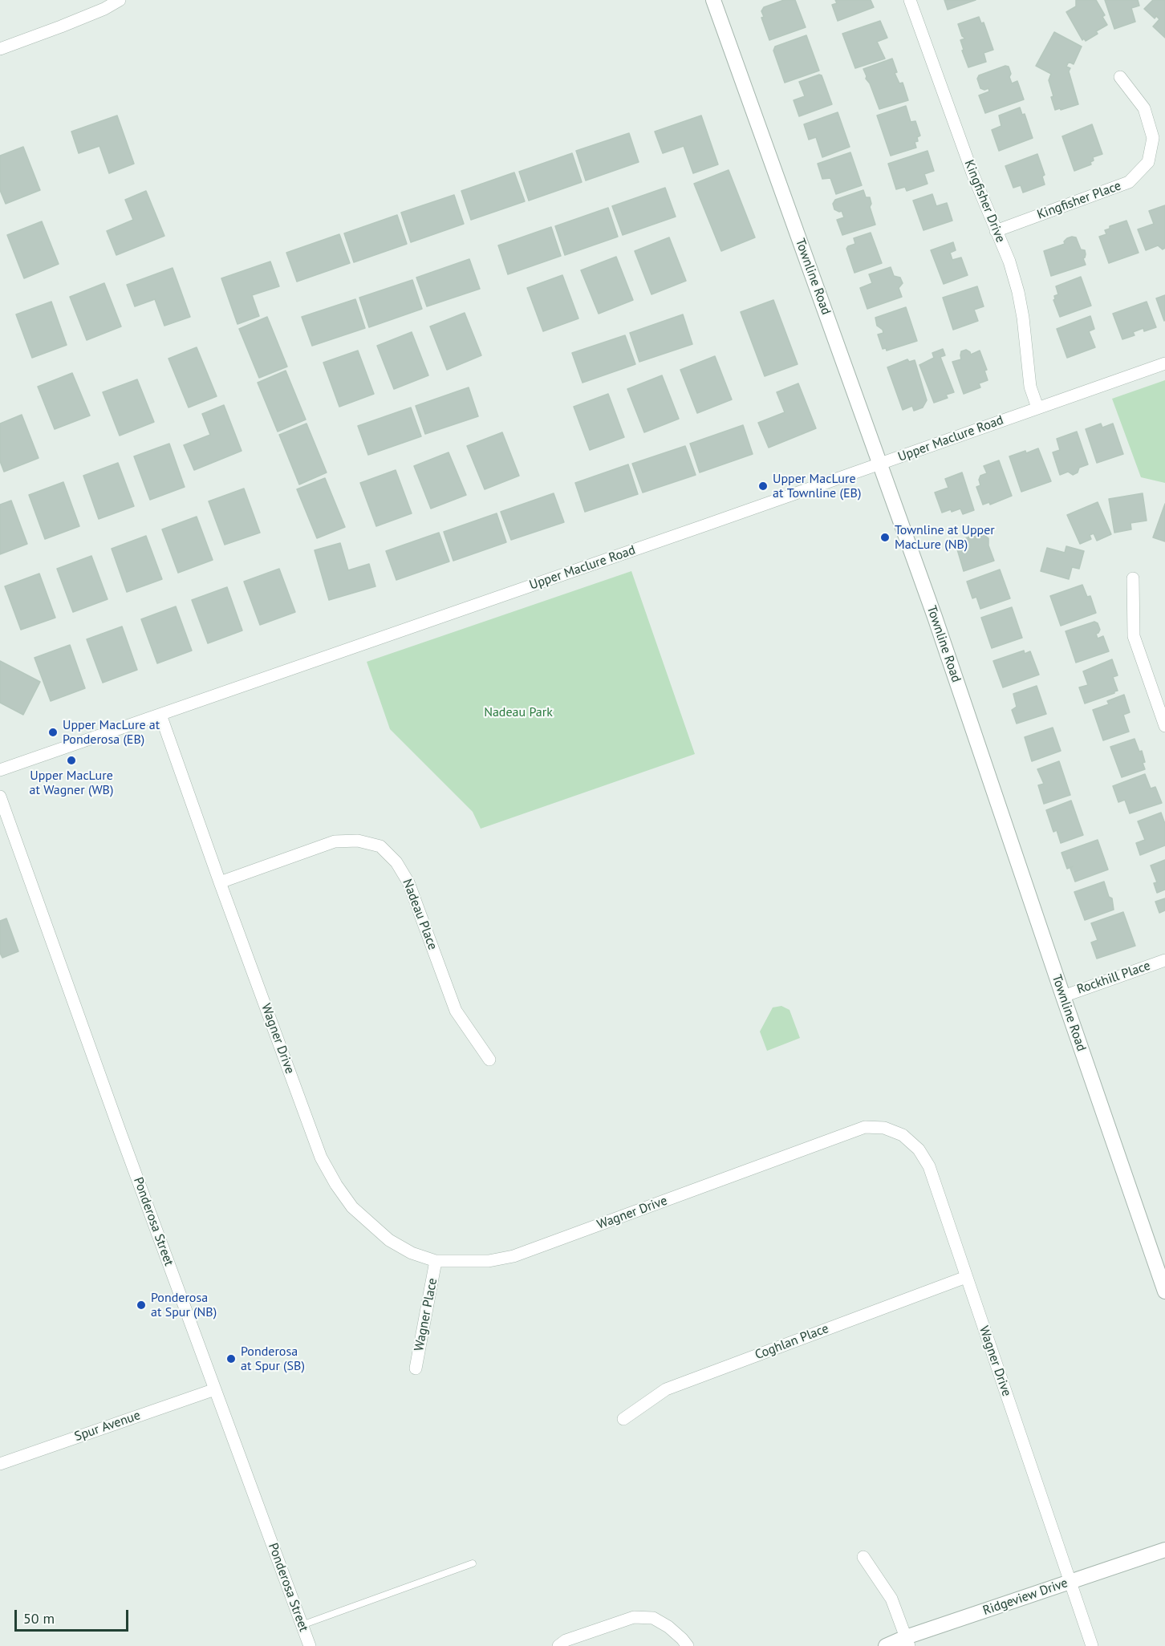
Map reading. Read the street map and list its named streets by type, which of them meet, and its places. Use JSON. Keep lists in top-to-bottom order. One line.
{"streets":{"street":["Kingfisher Place","Kingfisher Drive","Townline Road","Upper Maclure Road","Nadeau Place","Rockhill Place","Wagner Drive","Ponderosa Street","Wagner Place","Coghlan Place","Spur Avenue","Ridgeview Drive"]},"crossings":[["Kingfisher Place","Kingfisher Drive"],["Kingfisher Drive","Upper Maclure Road"],["Townline Road","Upper Maclure Road"],["Townline Road","Rockhill Place"],["Upper Maclure Road","Wagner Drive"],["Nadeau Place","Wagner Drive"],["Wagner Drive","Wagner Place"],["Wagner Drive","Coghlan Place"],["Wagner Drive","Ridgeview Drive"],["Ponderosa Street","Spur Avenue"]],"parks":["Nadeau Park"],"places":["Upper MacLure at Townline (EB)","Townline at Upper MacLure (NB)","Upper MacLure at Ponderosa (EB)","Upper MacLure at Wagner (WB)","Ponderosa at Spur (NB)","Ponderosa at Spur (SB)"],"scale_bar":"50 m"}
